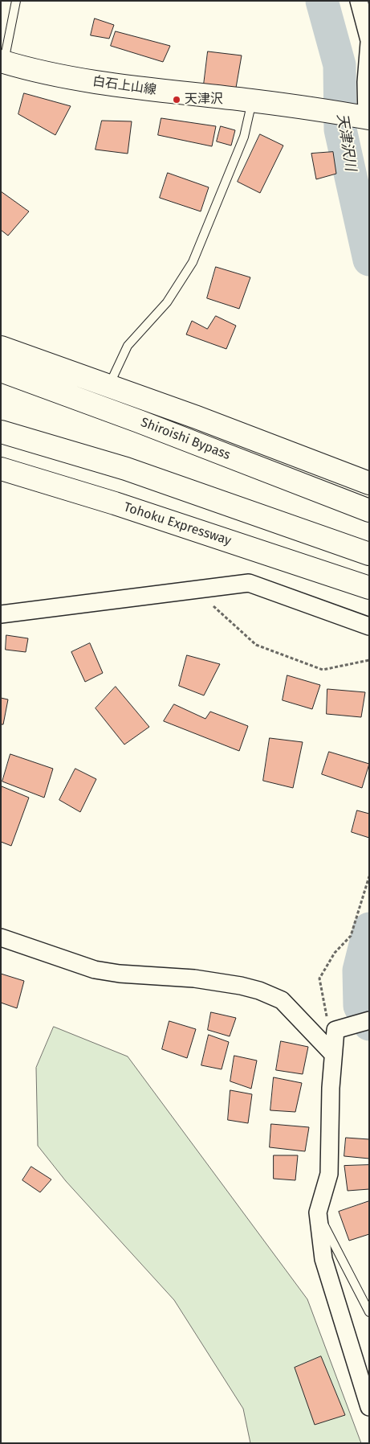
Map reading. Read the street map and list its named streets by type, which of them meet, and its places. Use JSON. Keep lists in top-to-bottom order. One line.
{"streets":{"main road":["白石上山線","Shiroishi Bypass","Tohoku Expressway"]},"water":["天津沢川"],"places":["天津沢"]}
